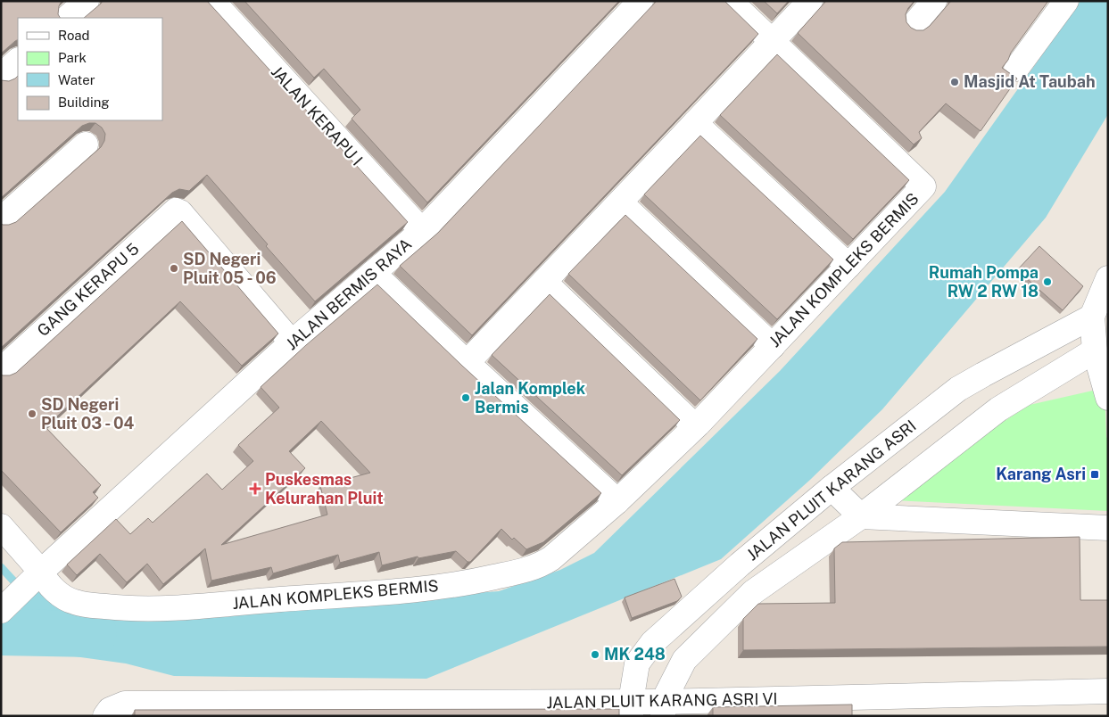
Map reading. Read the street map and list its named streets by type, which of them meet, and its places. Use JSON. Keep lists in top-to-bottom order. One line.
{"streets":{"street":["JALAN KERAPU I","JALAN KOMPLEKS BERMIS","GANG KERAPU 5","JALAN BERMIS RAYA","JALAN PLUIT KARANG ASRI","JALAN PLUIT KARANG ASRI VI"]},"crossings":[["JALAN KERAPU I","JALAN BERMIS RAYA"],["JALAN KOMPLEKS BERMIS","JALAN BERMIS RAYA"],["GANG KERAPU 5","JALAN BERMIS RAYA"],["JALAN PLUIT KARANG ASRI","JALAN PLUIT KARANG ASRI VI"]],"places":{"other":["Masjid At Taubah","SD Negeri Pluit 05 - 06","Rumah Pompa RW 2 RW 18","Jalan Komplek Bermis","SD Negeri Pluit 03 - 04","MK 248"],"transit":["Karang Asri"],"health":["Puskesmas Kelurahan Pluit"]},"legend":["Road","Park","Water","Building"]}
